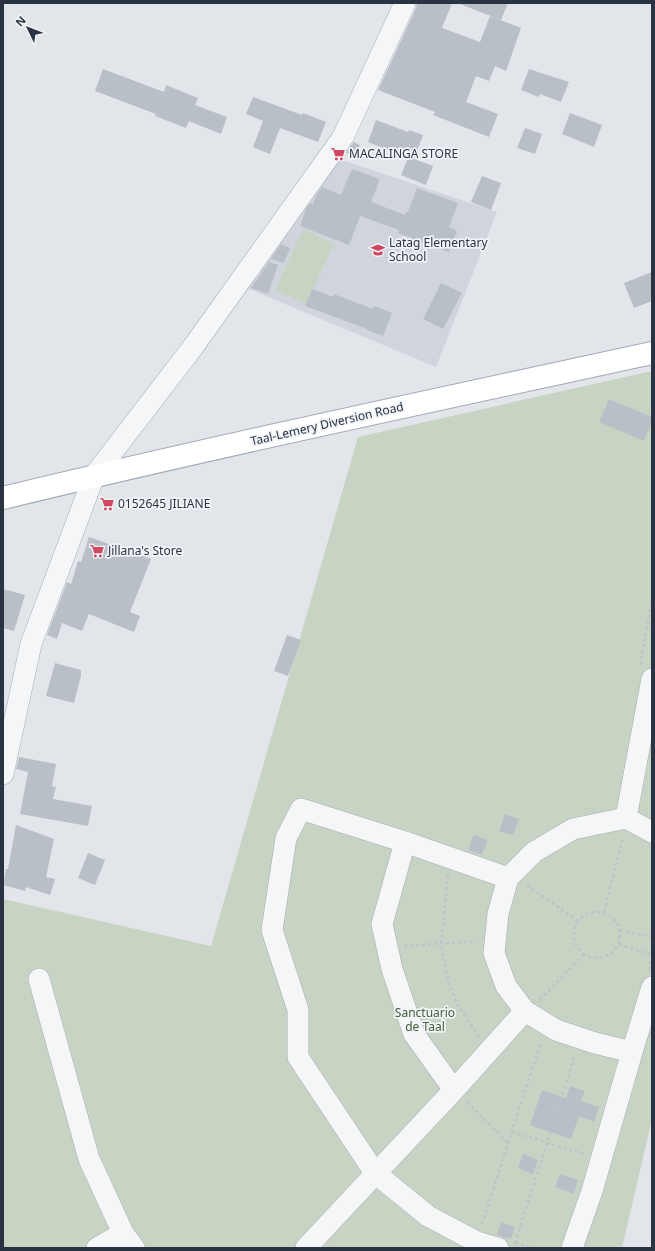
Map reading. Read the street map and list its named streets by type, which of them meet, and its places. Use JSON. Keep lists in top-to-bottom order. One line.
{"streets":{"main road":["Taal-Lemery Diversion Road"]},"parks":["Sanctuario de Taal"],"places":{"supermarket":["MACALINGA STORE","0152645 JILIANE","Jillana's Store"],"school or university":["Latag Elementary School"]},"north":"top left"}
